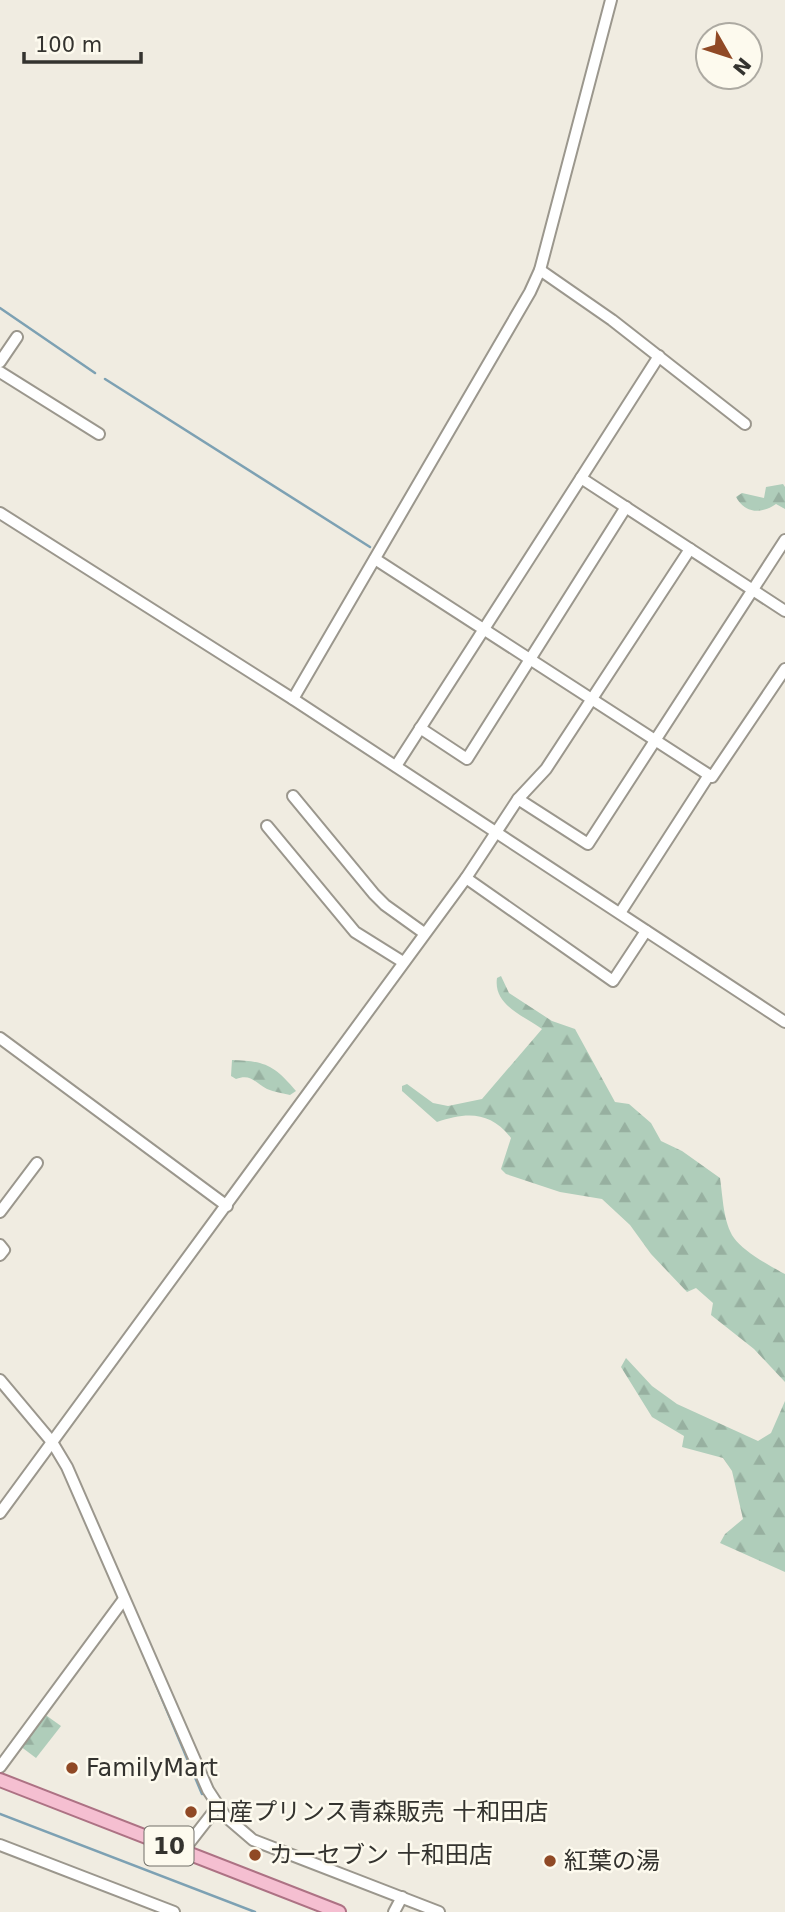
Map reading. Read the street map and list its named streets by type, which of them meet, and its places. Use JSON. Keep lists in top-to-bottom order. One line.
{"streets":{"main road":["10"]},"places":["FamilyMart","日産プリンス青森販売 十和田店","カーセブン 十和田店","紅葉の湯"],"scale_bar":"100 m","north":"bottom right"}
